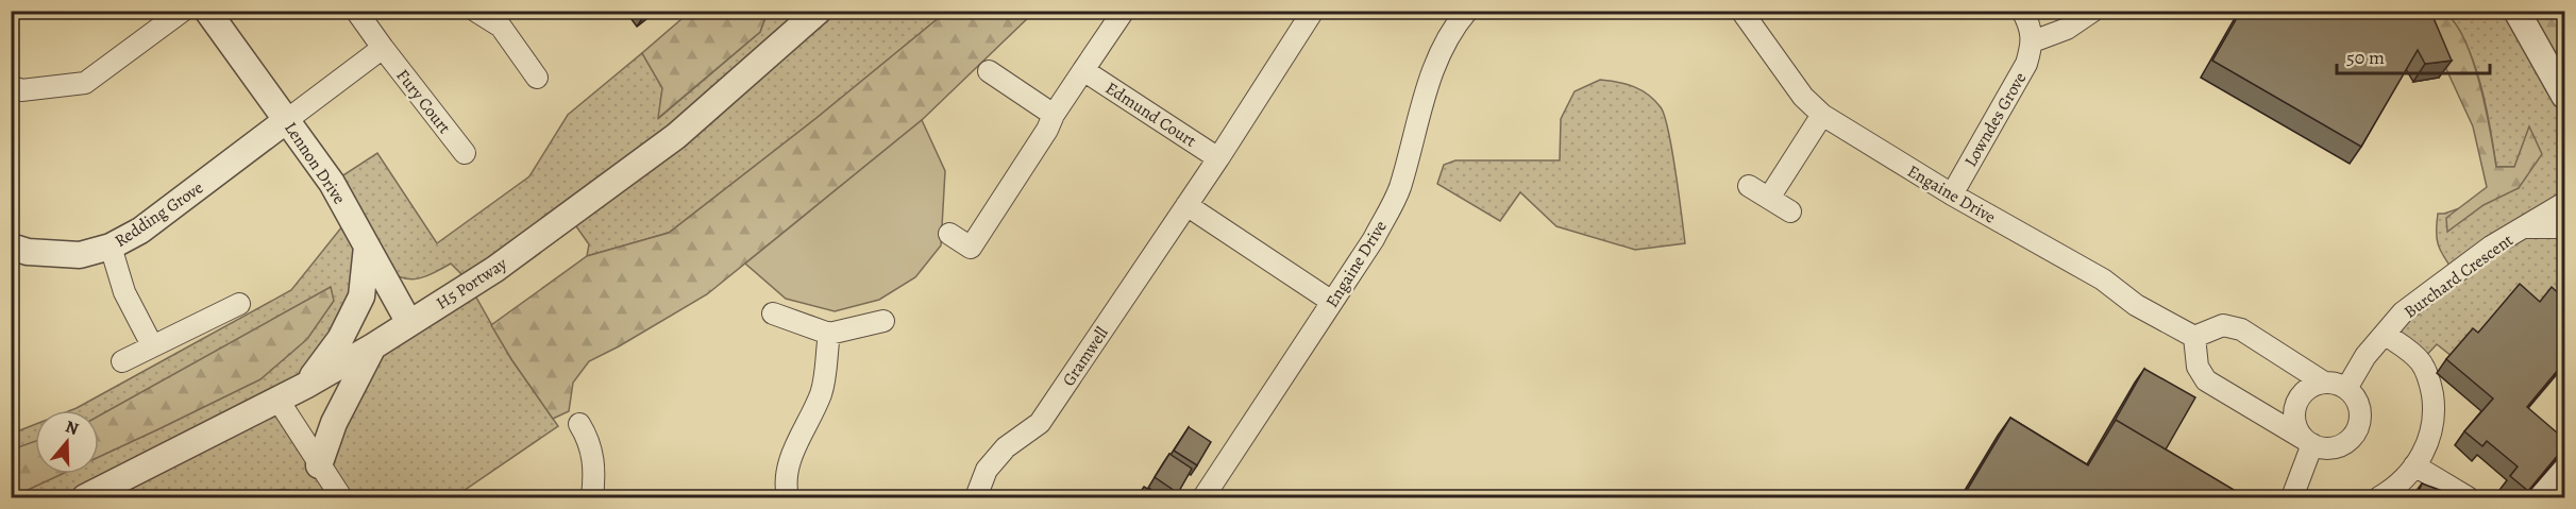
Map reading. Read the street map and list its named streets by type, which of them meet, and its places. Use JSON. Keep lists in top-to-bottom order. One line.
{"streets":{"street":["Fury Court","Edmund Court","Lowndes Grove","Lennon Drive","Engaine Drive","Redding Grove","Burchard Crescent","H5 Portway","Gramwell"]},"crossings":[["Edmund Court","Gramwell"],["Lowndes Grove","Engaine Drive"],["Lennon Drive","Redding Grove"],["Lennon Drive","H5 Portway"]],"scale_bar":"50 m","north":"top"}
